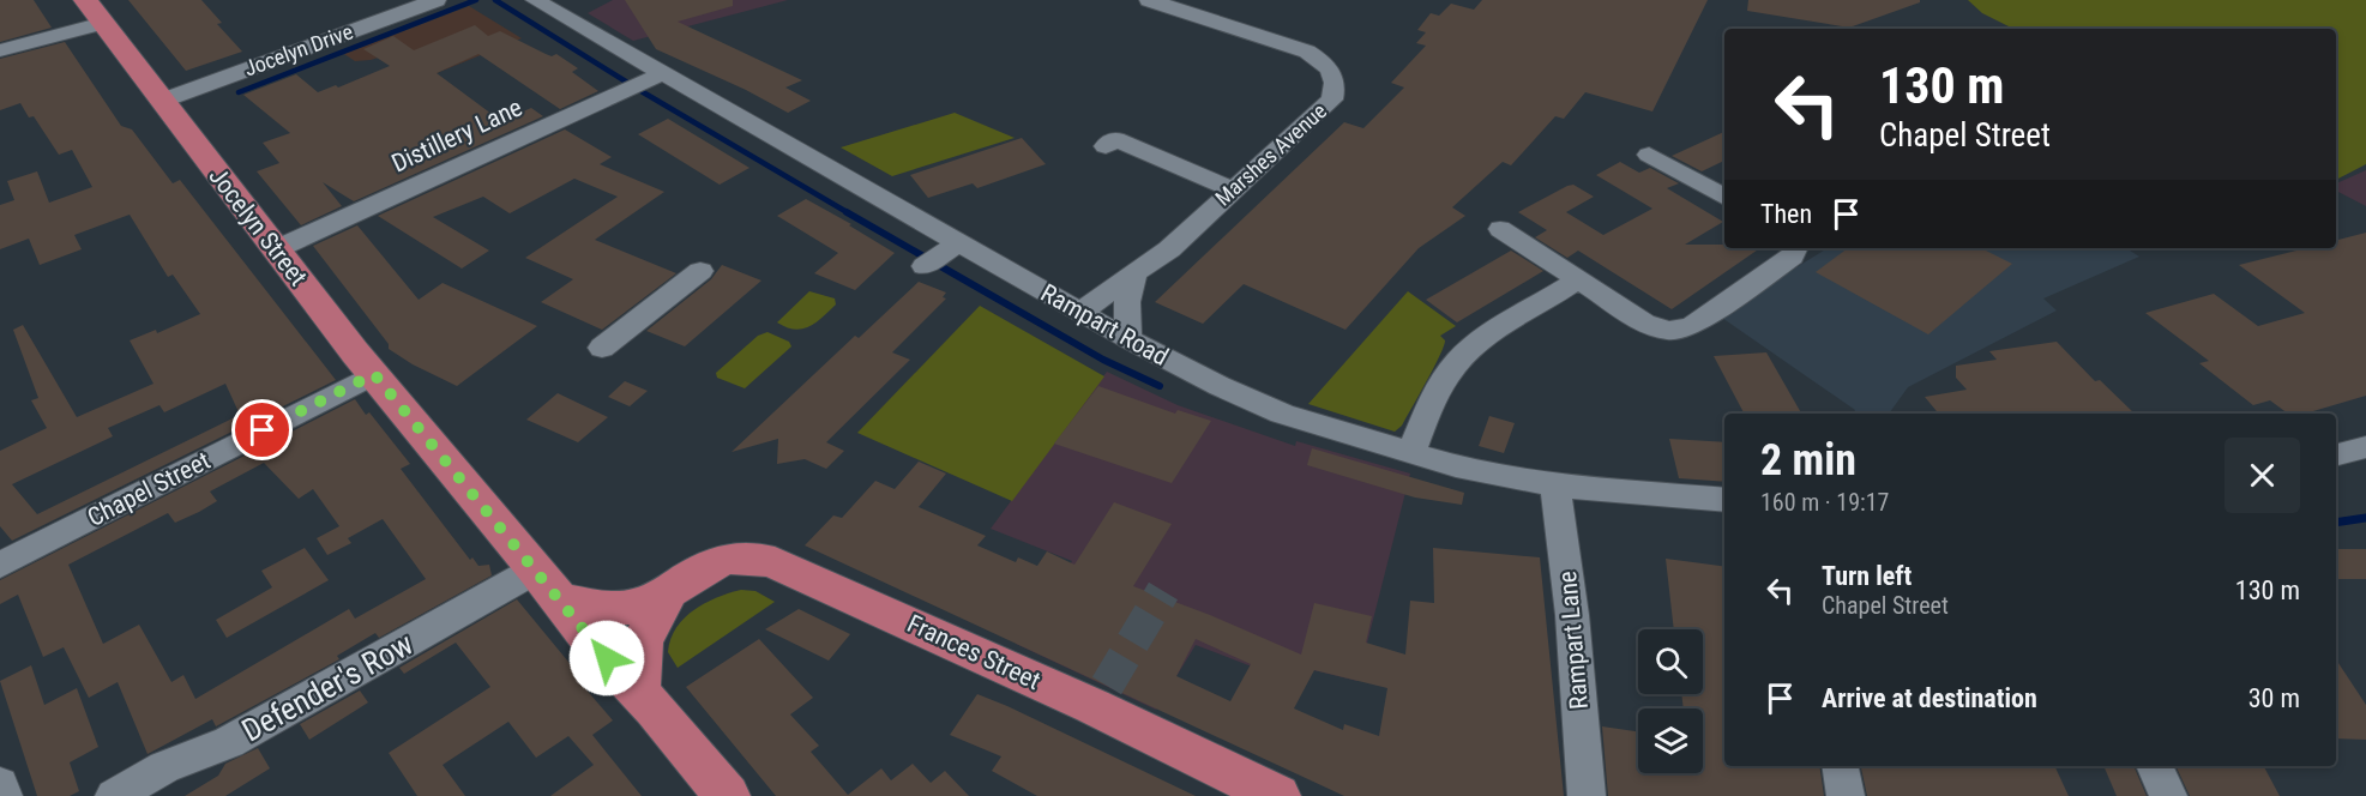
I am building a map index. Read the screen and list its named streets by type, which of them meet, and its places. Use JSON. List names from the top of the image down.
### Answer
{
  "streets": {
    "main road": ["Jocelyn Street", "Frances Street"],
    "street": [
      "Jocelyn Drive",
      "Distillery Lane",
      "Marshes Avenue",
      "Rampart Road",
      "Chapel Street",
      "Rampart Lane",
      "Defender's Row"
    ]
  },
  "crossings": [
    ["Jocelyn Drive", "Jocelyn Street"],
    ["Distillery Lane", "Jocelyn Street"],
    ["Distillery Lane", "Rampart Road"],
    ["Marshes Avenue", "Rampart Road"],
    ["Jocelyn Street", "Chapel Street"],
    ["Jocelyn Street", "Frances Street"],
    ["Jocelyn Street", "Defender's Row"],
    ["Rampart Road", "Rampart Lane"],
    ["Frances Street", "Defender's Row"]
  ],
  "page": {
    "turn": ["130 m", "Chapel Street"],
    "then": "Then",
    "heading": ["2 min", "160 m · 19:17"],
    "list": [
      {
        "name": "Turn left",
        "note": "Chapel Street",
        "value": "130 m"
      },
      {
        "name": "Arrive at destination",
        "value": "30 m"
      }
    ]
  }
}
